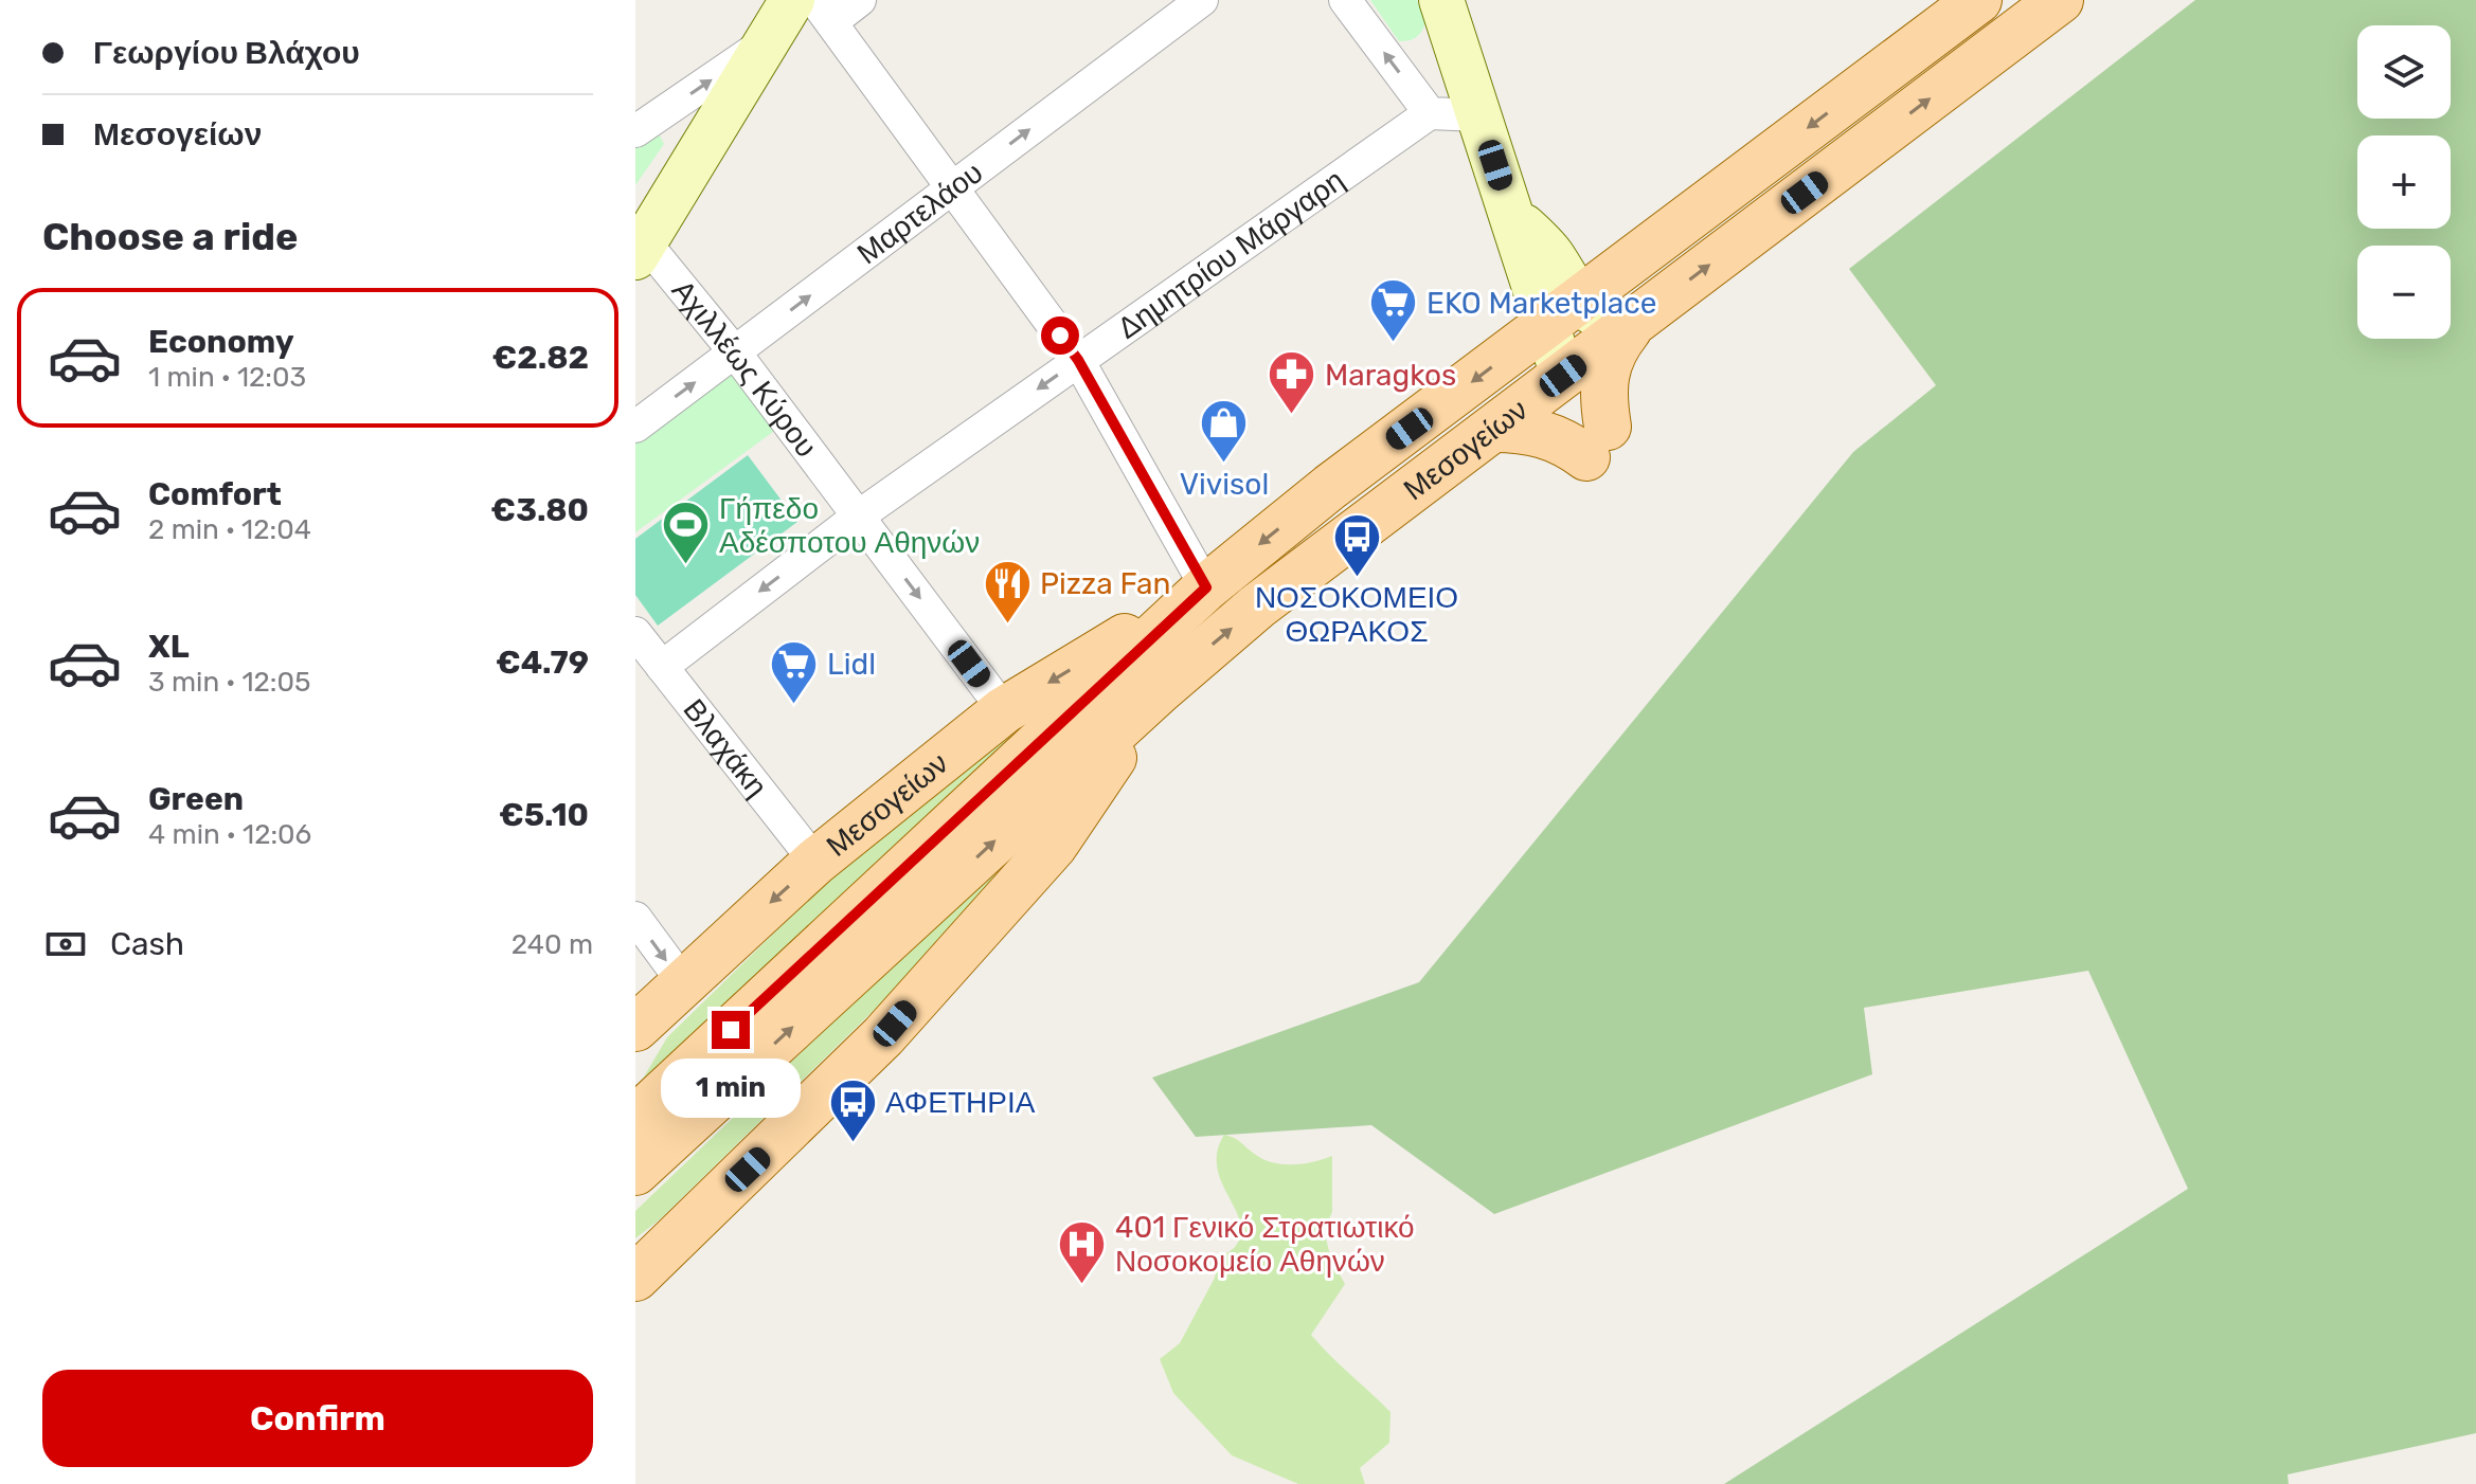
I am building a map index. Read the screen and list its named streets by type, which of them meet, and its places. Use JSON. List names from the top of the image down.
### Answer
{
  "streets": {
    "main road": ["Μεσογείων"],
    "street": [
      "Μαρτελάου",
      "Δημητρίου Μάργαρη",
      "Αχιλλέως Κύρου",
      "Βλαχάκη"
    ]
  },
  "crossings": [
    ["Μαρτελάου", "Αχιλλέως Κύρου"],
    ["Δημητρίου Μάργαρη", "Αχιλλέως Κύρου"],
    ["Δημητρίου Μάργαρη", "Βλαχάκη"],
    ["Αχιλλέως Κύρου", "Μεσογείων"],
    ["Μεσογείων", "Βλαχάκη"]
  ],
  "one_way": ["Δημητρίου Μάργαρη"],
  "places": {
    "supermarket": ["EKO Marketplace", "Lidl"],
    "pharmacy": ["Maragkos"],
    "shop": ["Vivisol"],
    "sports": ["Γήπεδο Αδέσποτου Αθηνών"],
    "bus stop": ["ΝΟΣΟΚΟΜΕΙΟ ΘΩΡΑΚΟΣ", "ΑΦΕΤΗΡΙΑ"],
    "restaurant": ["Pizza Fan"],
    "hospital": ["401 Γενικό Στρατιωτικό Νοσοκομείο Αθηνών"]
  },
  "page": {
    "banner": ["Γεωργίου Βλάχου", "Μεσογείων"],
    "map_buttons": ["+", "−"],
    "heading": "Choose a ride",
    "list": [
      {
        "name": "Economy",
        "note": "1 min · 12:03",
        "value": "€2.82"
      },
      {
        "name": "Comfort",
        "note": "2 min · 12:04",
        "value": "€3.80"
      },
      {
        "name": "XL",
        "note": "3 min · 12:05",
        "value": "€4.79"
      },
      {
        "name": "Green",
        "note": "4 min · 12:06",
        "value": "€5.10"
      }
    ],
    "pay": ["Cash", "240 m"],
    "bubble": "1 min",
    "buttons": "Confirm"
  }
}
